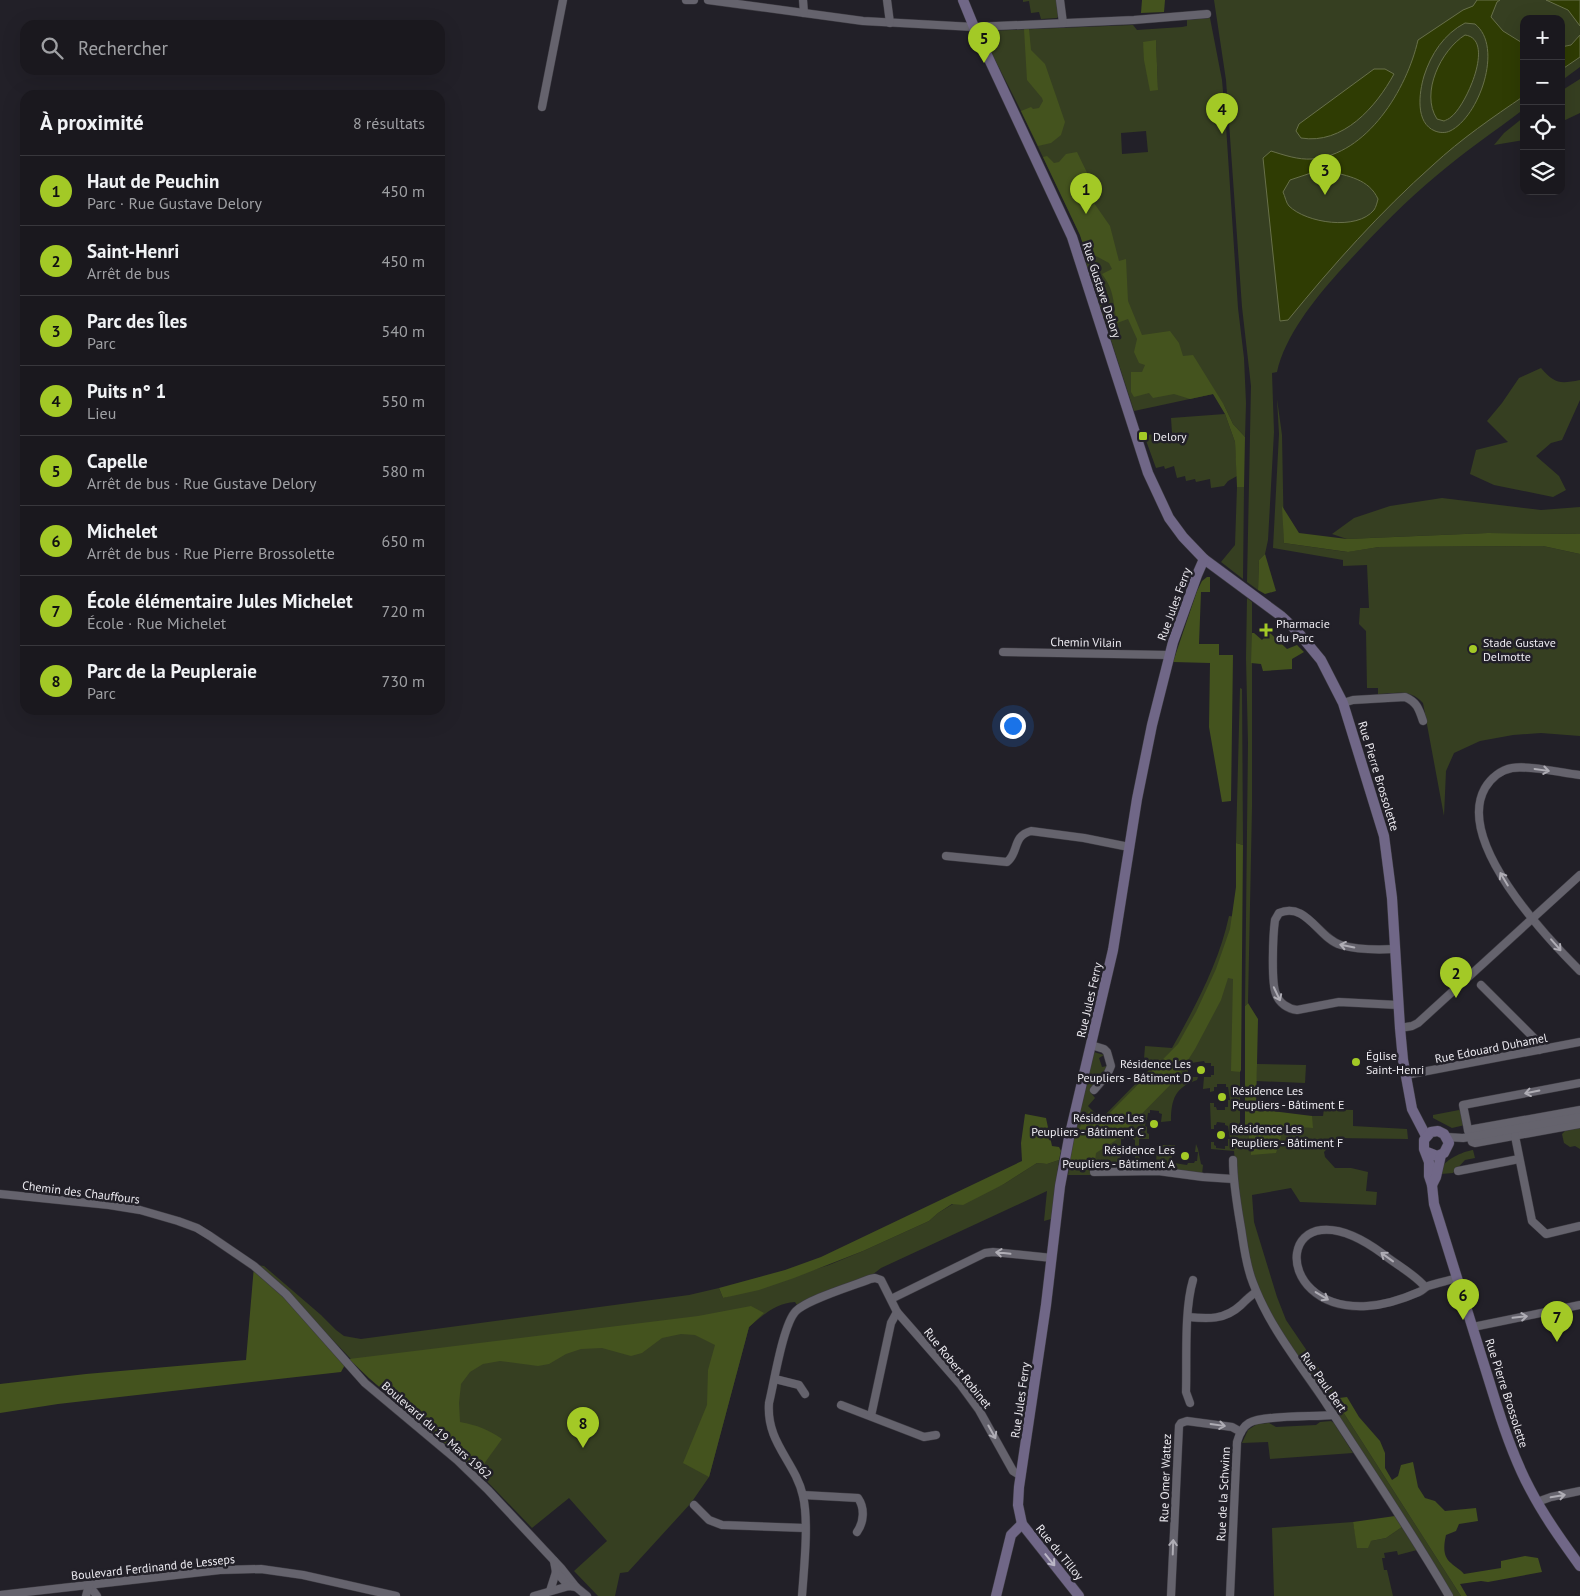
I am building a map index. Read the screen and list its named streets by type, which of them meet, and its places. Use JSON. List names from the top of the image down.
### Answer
{
  "streets": {
    "main road": [
      "Rue Gustave Delory",
      "Rue Jules Ferry",
      "Rue Pierre Brossolette",
      "Rue du Tilloy"
    ],
    "street": [
      "Chemin Vilain",
      "Rue Edouard Duhamel",
      "Chemin des Chauffours",
      "Rue Robert Robinet",
      "Rue Paul Bert",
      "Boulevard du 19 Mars 1962",
      "Rue Omer Wattez",
      "Rue de la Schwinn",
      "Boulevard Ferdinand de Lesseps"
    ]
  },
  "crossings": [
    ["Rue Gustave Delory", "Rue Jules Ferry"],
    ["Rue Gustave Delory", "Rue Pierre Brossolette"],
    ["Rue Jules Ferry", "Chemin Vilain"],
    ["Rue Jules Ferry", "Rue Pierre Brossolette"],
    ["Rue Jules Ferry", "Rue Robert Robinet"],
    ["Rue Jules Ferry", "Rue du Tilloy"],
    ["Rue Pierre Brossolette", "Rue Edouard Duhamel"],
    ["Chemin des Chauffours", "Boulevard du 19 Mars 1962"],
    ["Rue Paul Bert", "Rue de la Schwinn"],
    ["Rue Omer Wattez", "Rue de la Schwinn"]
  ],
  "one_way": ["Rue Robert Robinet", "Rue du Tilloy"],
  "places": {
    "transit": ["Delory"],
    "health": ["Pharmacie du Parc"],
    "other": [
      "Stade Gustave Delmotte",
      "Église Saint-Henri",
      "Résidence Les Peupliers - Bâtiment D",
      "Résidence Les Peupliers - Bâtiment E",
      "Résidence Les Peupliers - Bâtiment C",
      "Résidence Les Peupliers - Bâtiment F",
      "Résidence Les Peupliers - Bâtiment A"
    ]
  },
  "page": {
    "map_buttons": ["+", "−"],
    "search": "Rechercher",
    "pins": [
      "5",
      "4",
      "3",
      "1",
      "2",
      "6",
      "7",
      "8"
    ],
    "heading": ["À proximité", "8 résultats"],
    "list": [
      {
        "mark": "1",
        "name": "Haut de Peuchin",
        "note": "Parc · Rue Gustave Delory",
        "value": "450 m"
      },
      {
        "mark": "2",
        "name": "Saint-Henri",
        "note": "Arrêt de bus",
        "value": "450 m"
      },
      {
        "mark": "3",
        "name": "Parc des Îles",
        "note": "Parc",
        "value": "540 m"
      },
      {
        "mark": "4",
        "name": "Puits n° 1",
        "note": "Lieu",
        "value": "550 m"
      },
      {
        "mark": "5",
        "name": "Capelle",
        "note": "Arrêt de bus · Rue Gustave Delory",
        "value": "580 m"
      },
      {
        "mark": "6",
        "name": "Michelet",
        "note": "Arrêt de bus · Rue Pierre Brossolette",
        "value": "650 m"
      },
      {
        "mark": "7",
        "name": "École élémentaire Jules Michelet",
        "note": "École · Rue Michelet",
        "value": "720 m"
      },
      {
        "mark": "8",
        "name": "Parc de la Peupleraie",
        "note": "Parc",
        "value": "730 m"
      }
    ]
  }
}
